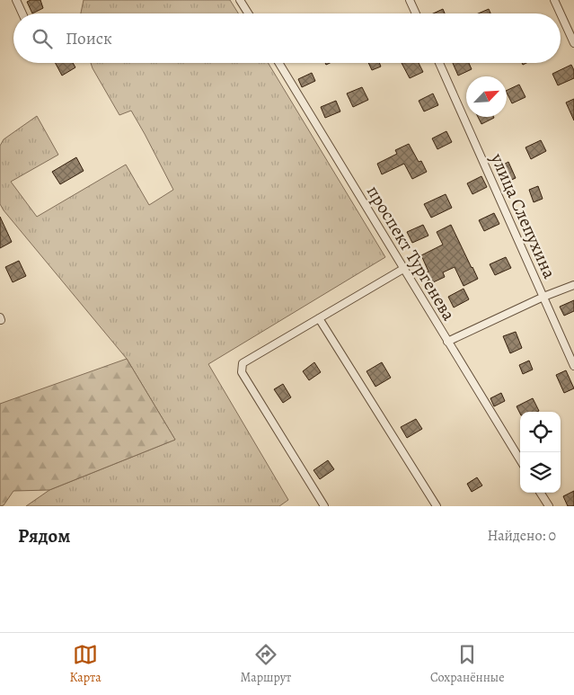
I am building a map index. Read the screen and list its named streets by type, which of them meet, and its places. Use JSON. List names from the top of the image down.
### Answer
{
  "streets": {
    "street": ["улица Слепухина", "проспект Тургенева"]
  },
  "north": "top right",
  "page": {
    "search": "Поиск",
    "heading": ["Рядом", "Найдено: 0"],
    "nav": ["Карта", "Маршрут", "Сохранённые"]
  }
}
